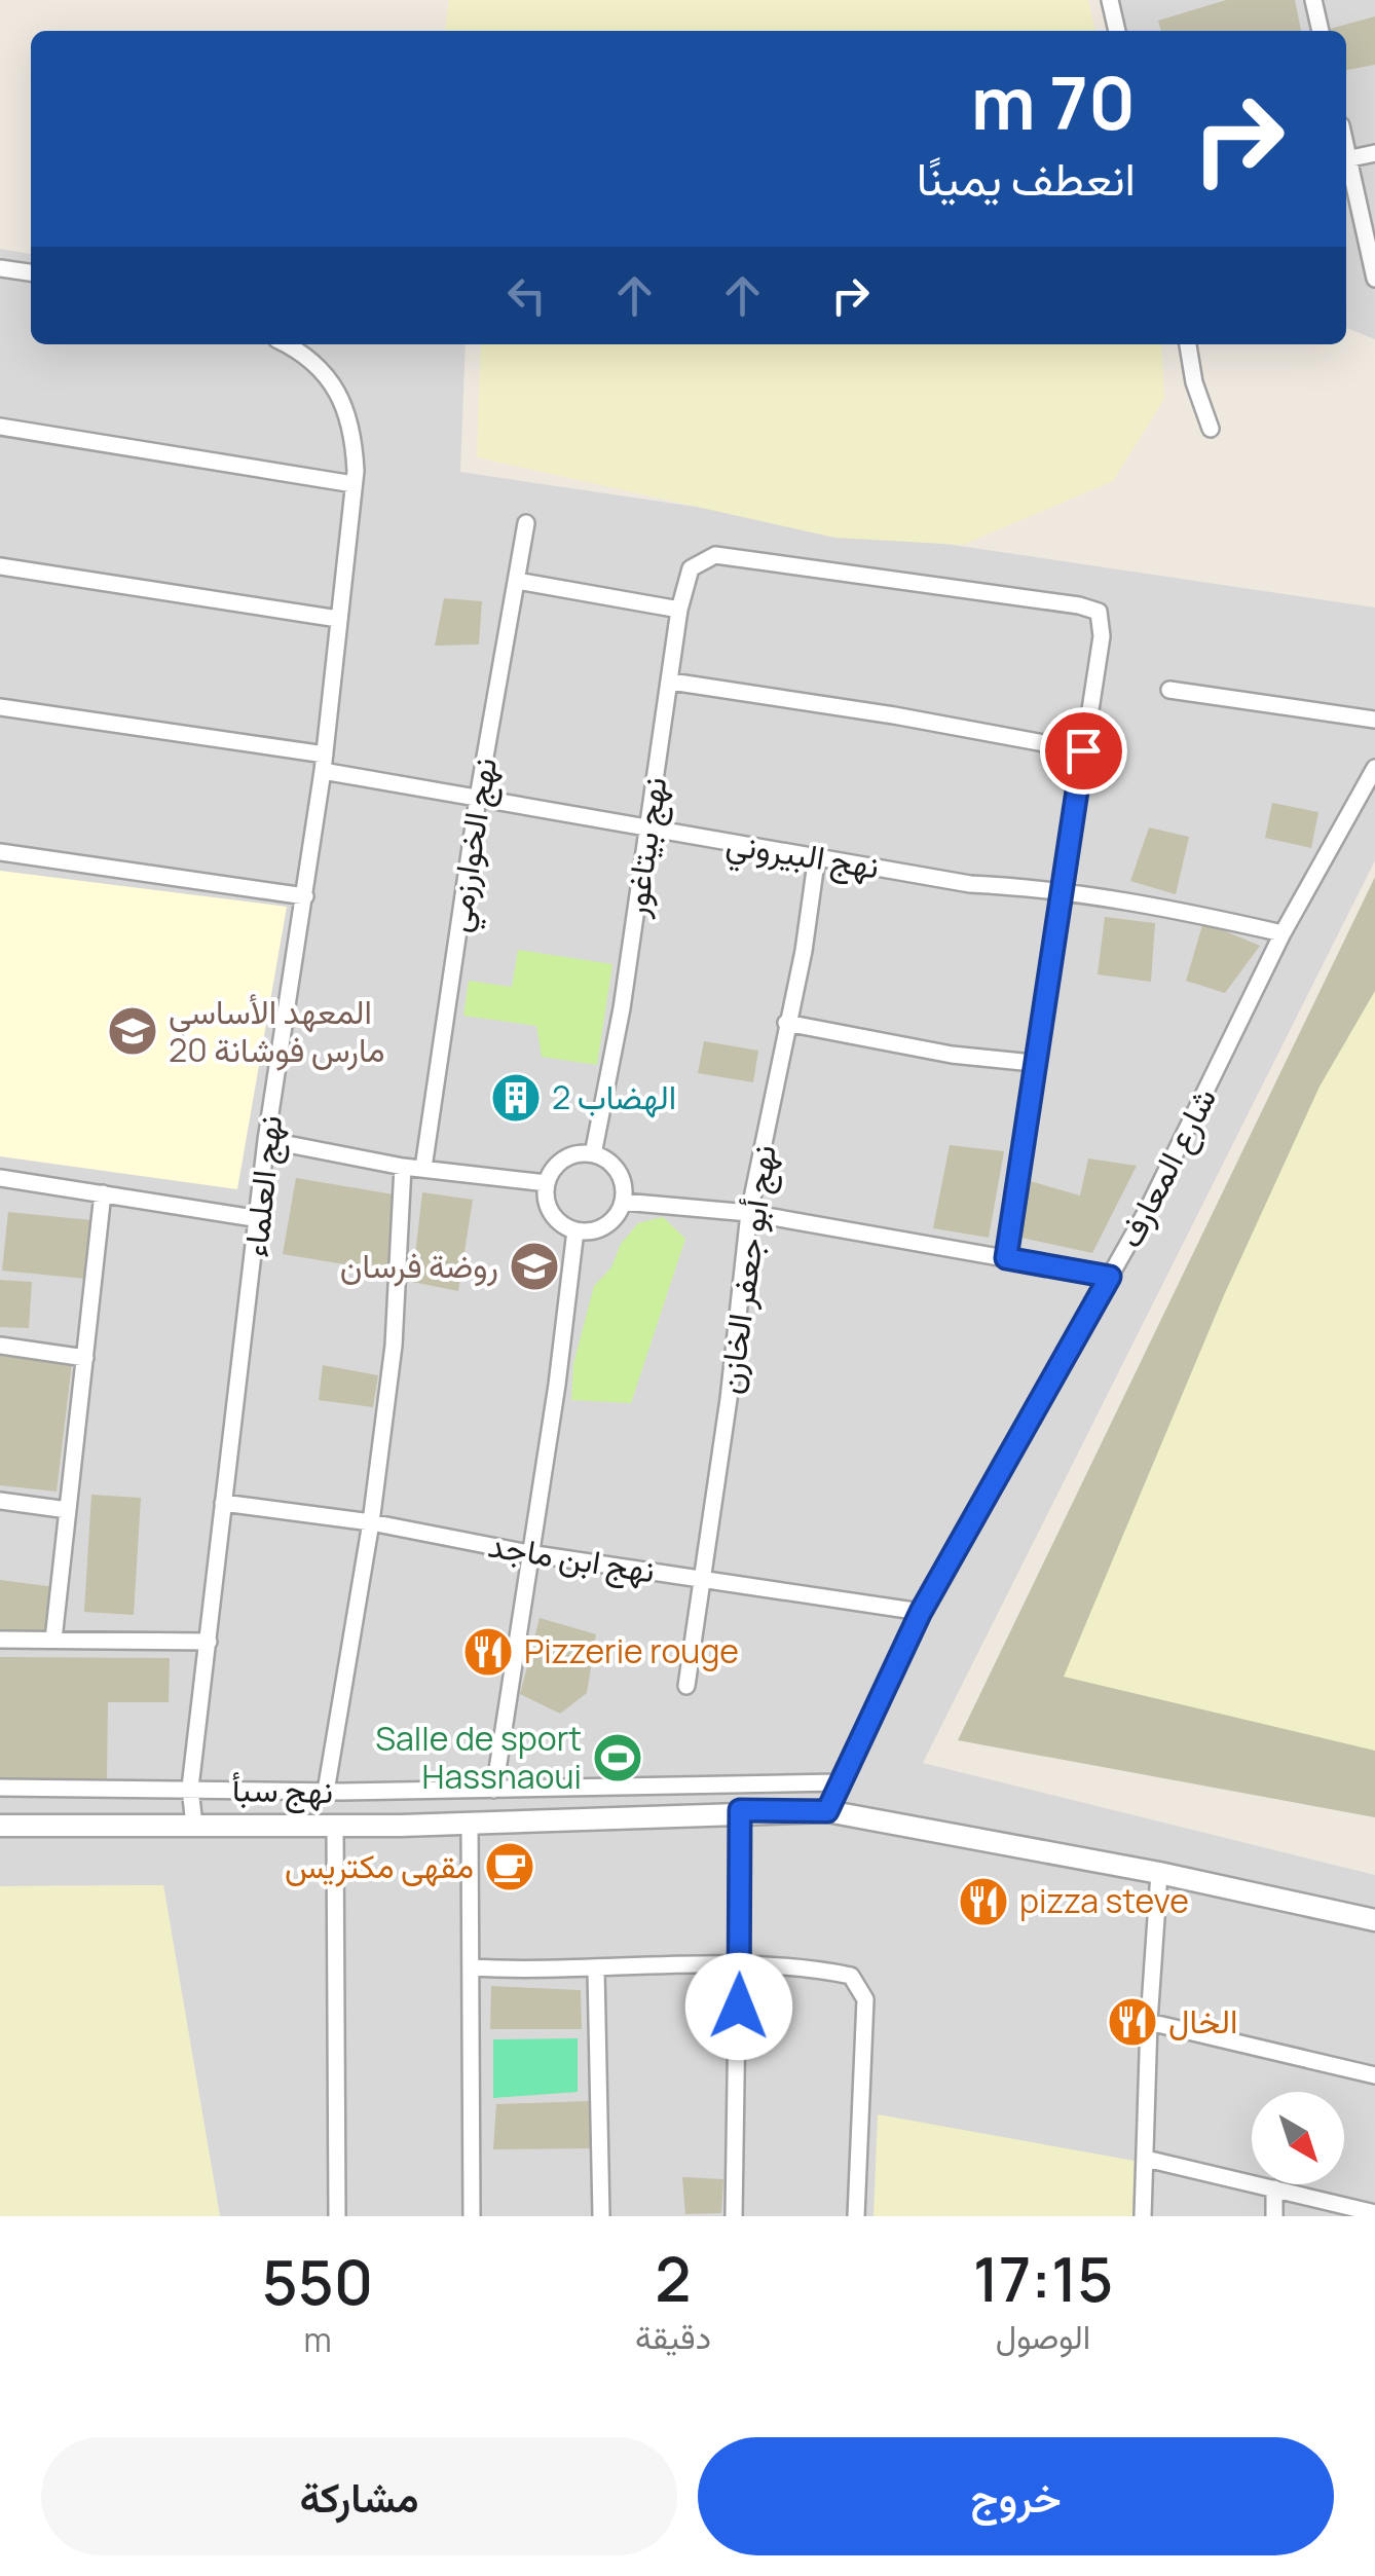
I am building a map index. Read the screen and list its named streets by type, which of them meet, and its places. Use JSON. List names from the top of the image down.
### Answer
{
  "streets": {
    "street": [
      "نهج الخوارزمي",
      "نهج بيتاغور",
      "نهج البيروني",
      "شارع المعارف",
      "نهج العلماء",
      "نهج أبو جعفر الخازن",
      "نهج ابن ماجد",
      "نهج سبأ"
    ]
  },
  "crossings": [
    ["نهج الخوارزمي", "نهج البيروني"],
    ["نهج بيتاغور", "نهج البيروني"],
    ["نهج البيروني", "شارع المعارف"],
    ["نهج البيروني", "نهج العلماء"],
    ["نهج البيروني", "نهج أبو جعفر الخازن"],
    ["شارع المعارف", "نهج ابن ماجد"],
    ["شارع المعارف", "نهج سبأ"],
    ["نهج العلماء", "نهج ابن ماجد"],
    ["نهج العلماء", "نهج سبأ"],
    ["نهج أبو جعفر الخازن", "نهج ابن ماجد"]
  ],
  "places": {
    "school or university": ["المعهد الأساسي 20 مارس فوشانة", "روضة فرسان"],
    "building": ["الهضاب 2"],
    "restaurant": ["Pizzerie rouge", "pizza steve", "الخال"],
    "sports": ["Salle de sport Hassnaoui"],
    "cafe": ["مقهى مكتريس"]
  },
  "north": "bottom right",
  "page": {
    "turn": ["70 m", "انعطف يمينًا"],
    "eta": [
      "17:15",
      "الوصول",
      "2",
      "دقيقة",
      "550",
      "m"
    ],
    "buttons": ["خروج", "مشاركة"]
  }
}
